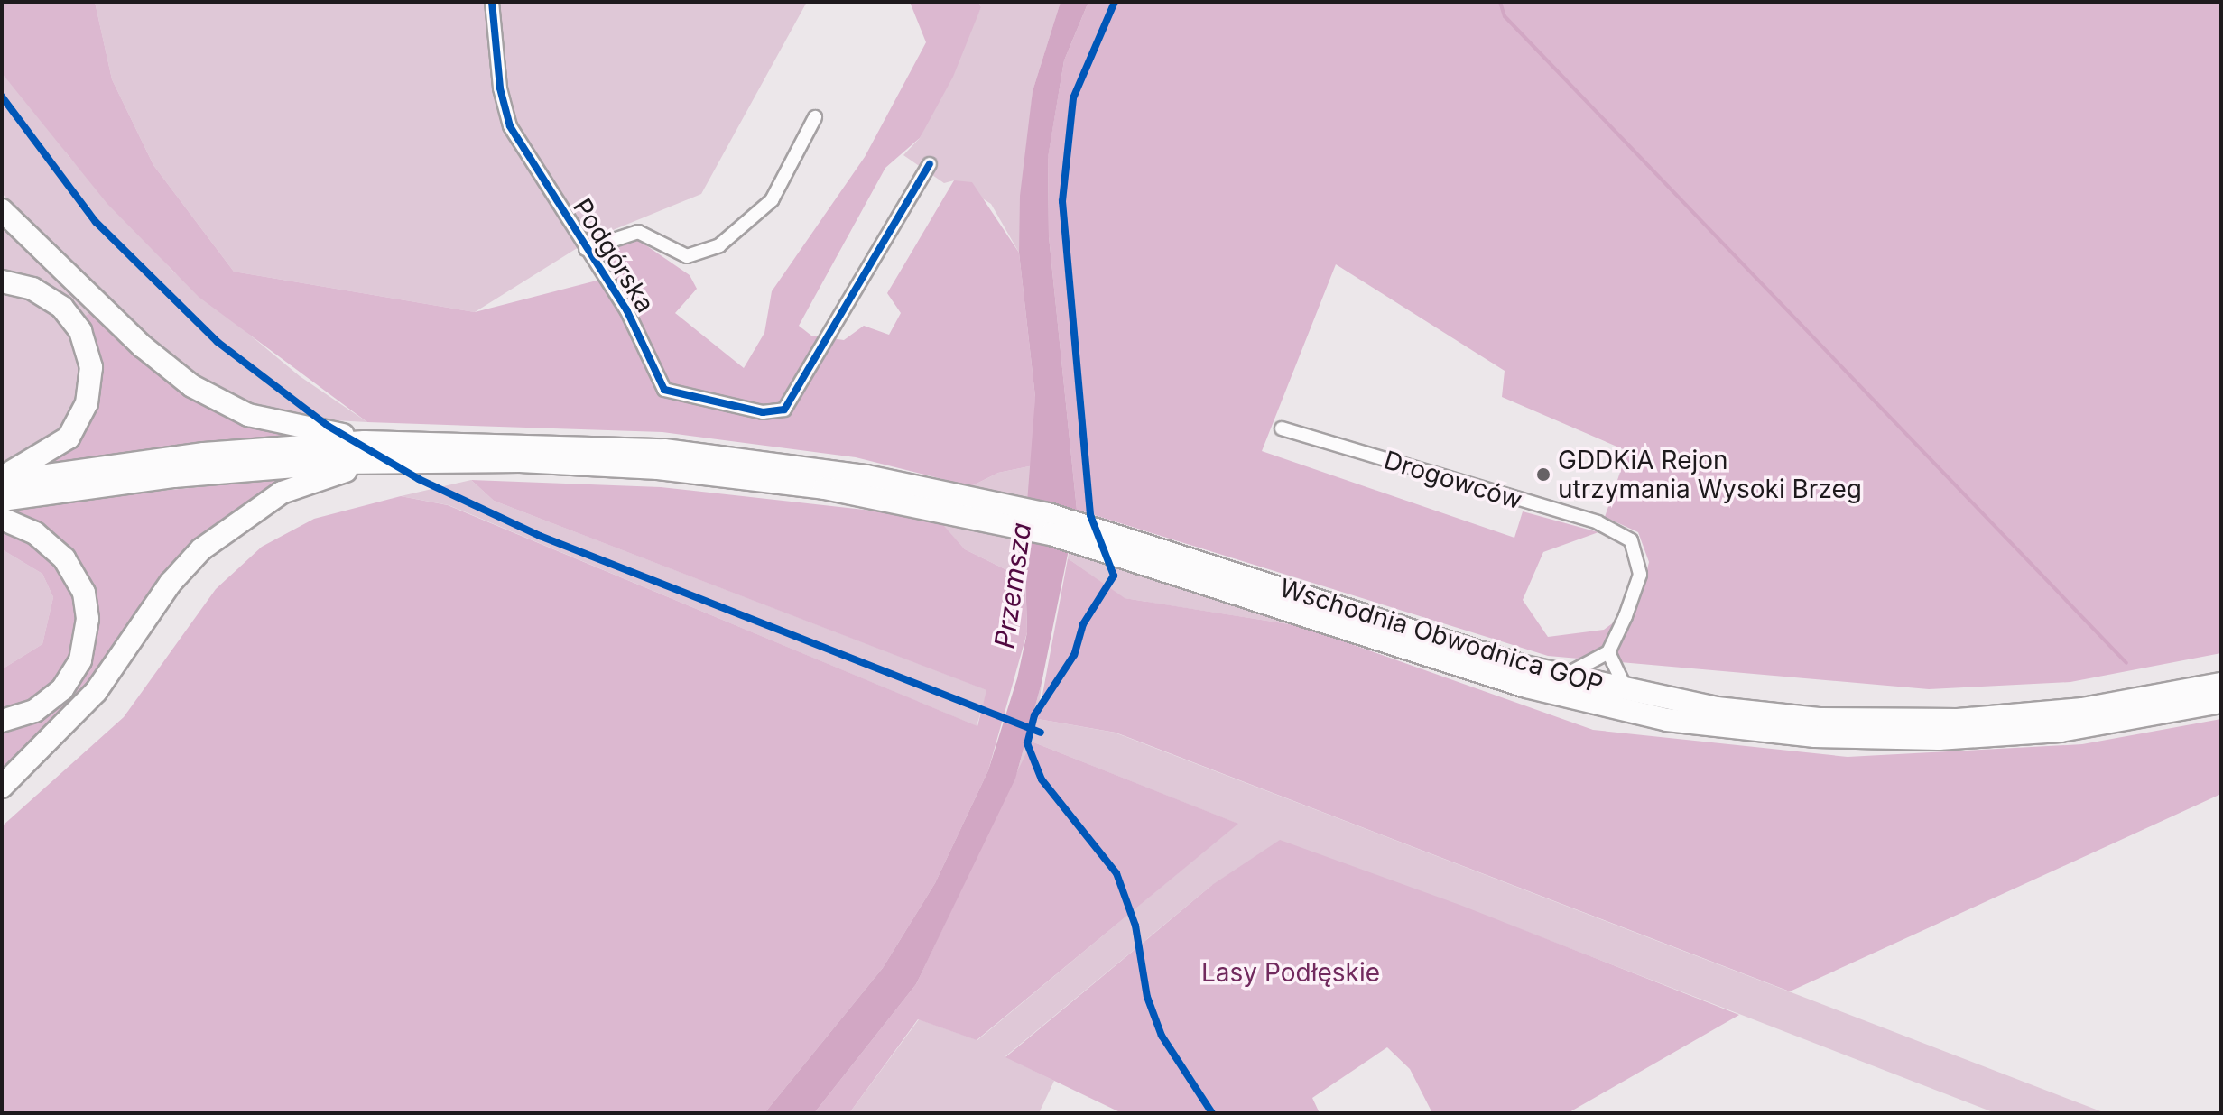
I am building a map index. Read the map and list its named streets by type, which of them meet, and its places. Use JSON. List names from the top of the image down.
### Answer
{
  "streets": {
    "highway": ["Wschodnia Obwodnica GOP"],
    "street": ["Podgórska", "Drogowców"]
  },
  "water": ["Przemsza"],
  "parks": ["Lasy Podłęskie"],
  "places": ["GDDKiA Rejon utrzymania Wysoki Brzeg"]
}
